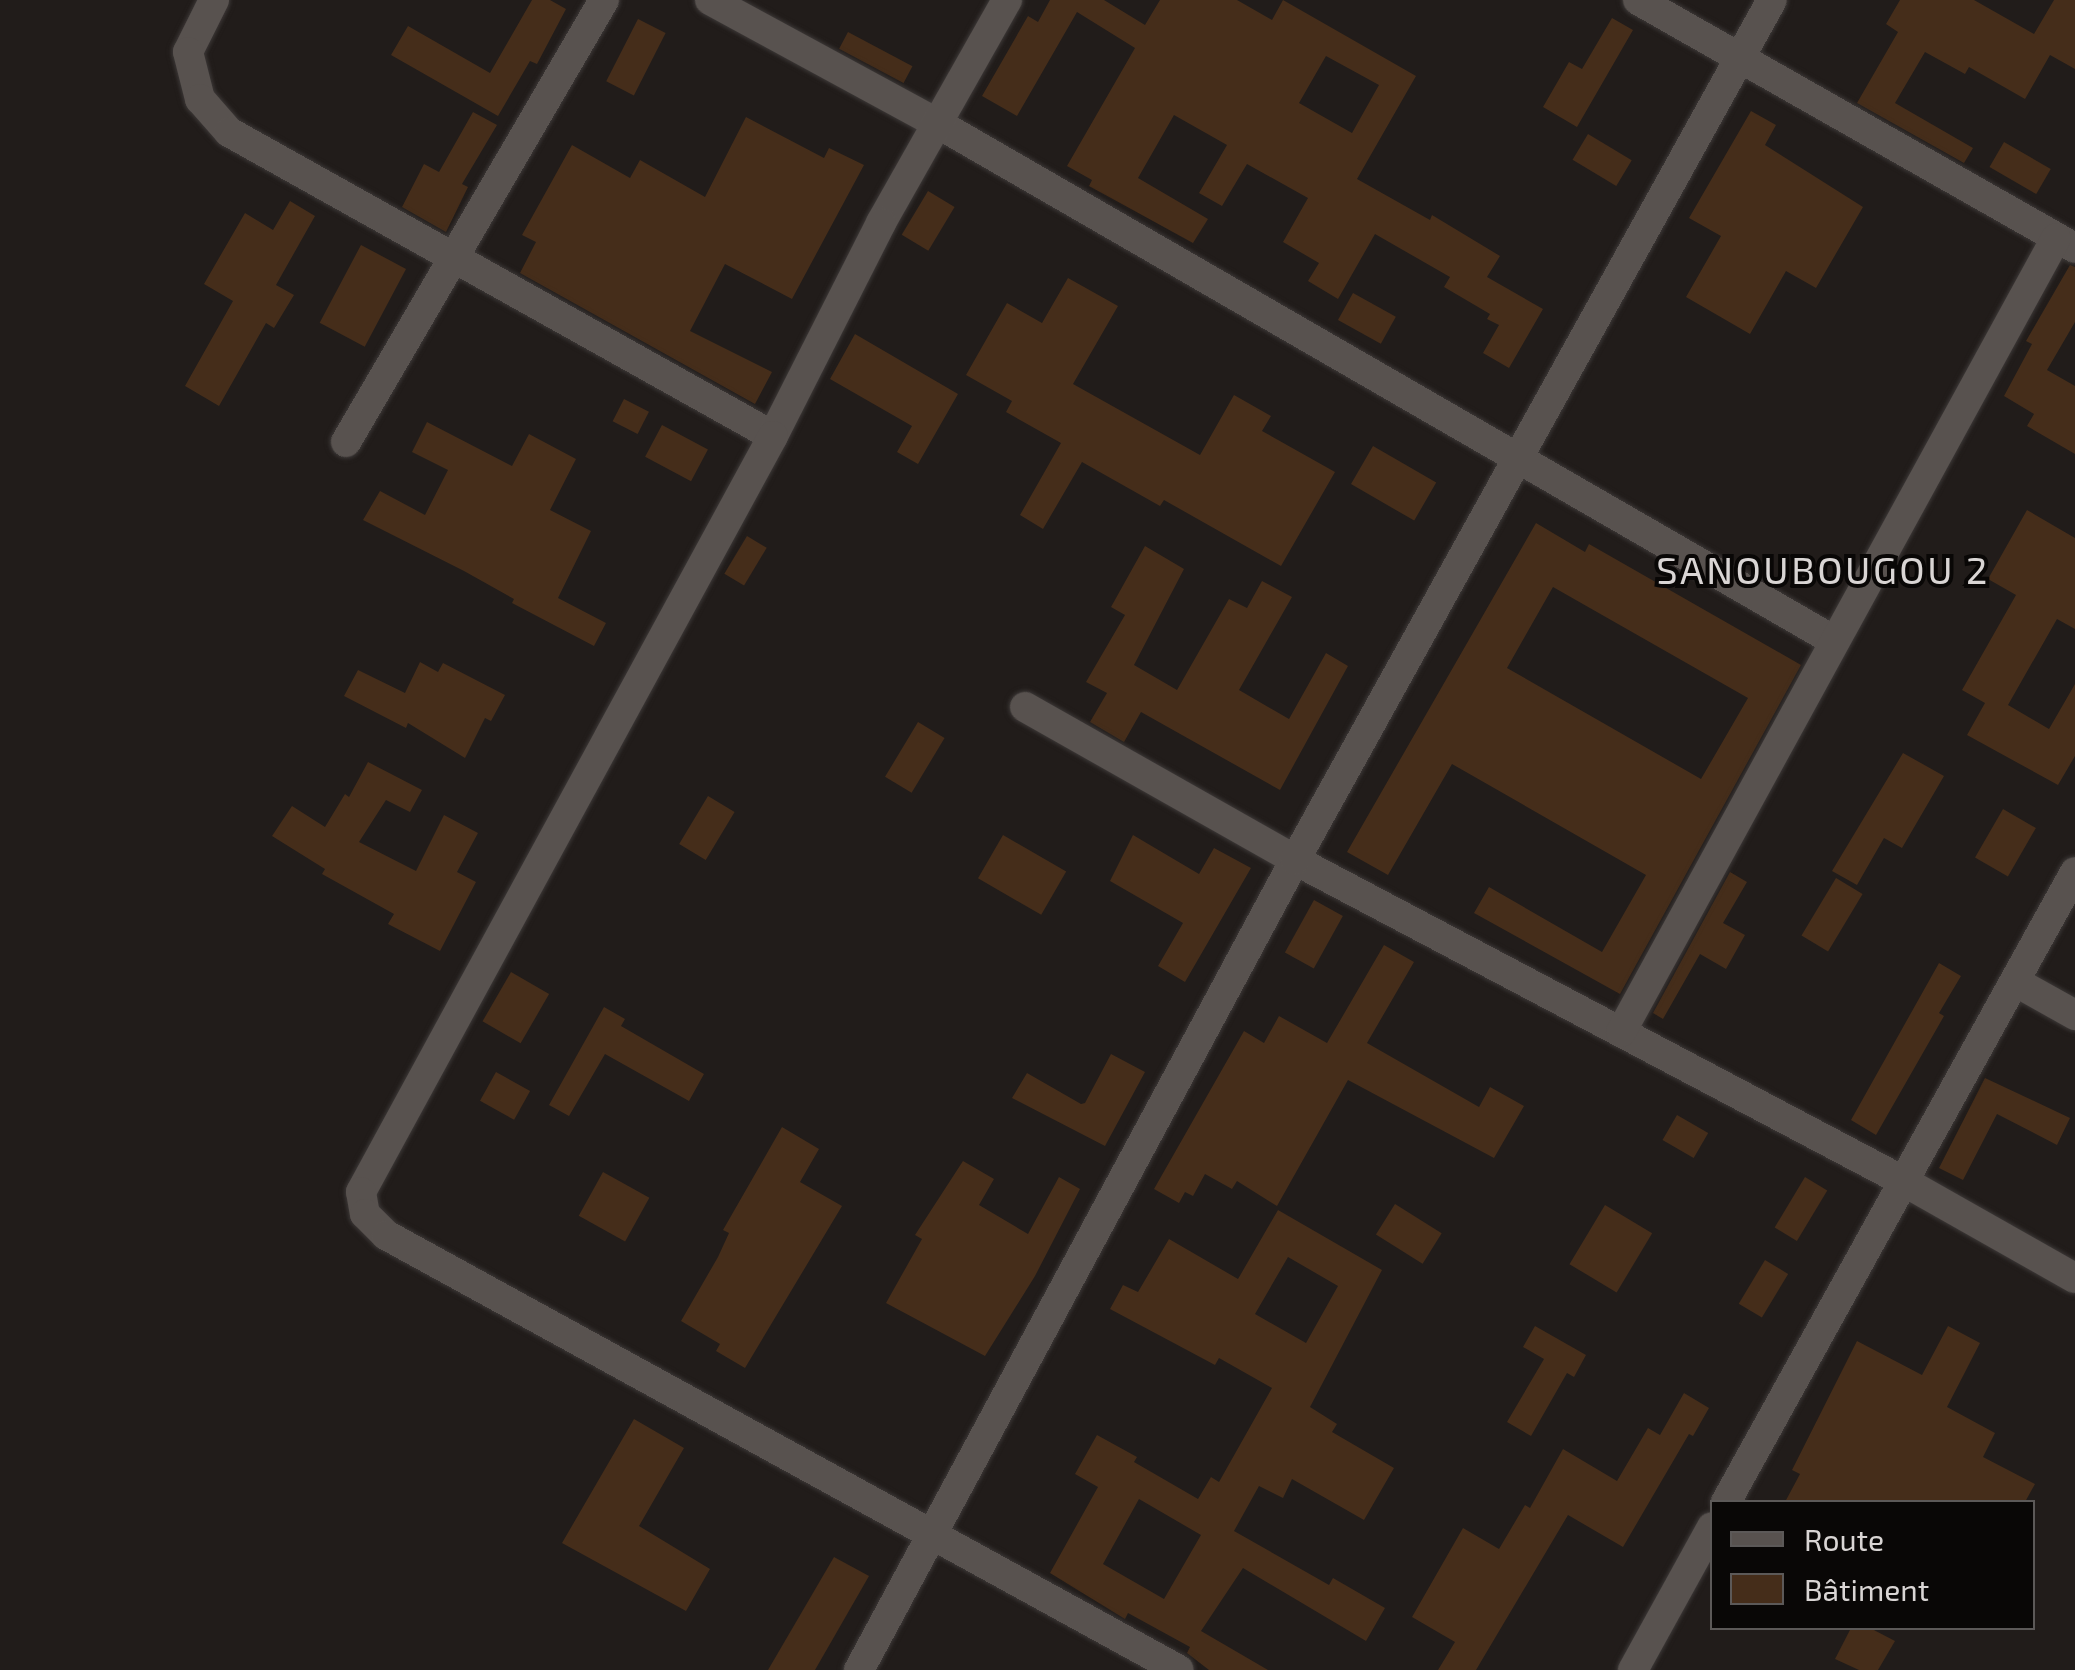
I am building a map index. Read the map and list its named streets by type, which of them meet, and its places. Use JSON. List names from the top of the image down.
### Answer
{
  "districts": ["SANOUBOUGOU 2"],
  "legend": ["Route", "Bâtiment"]
}
